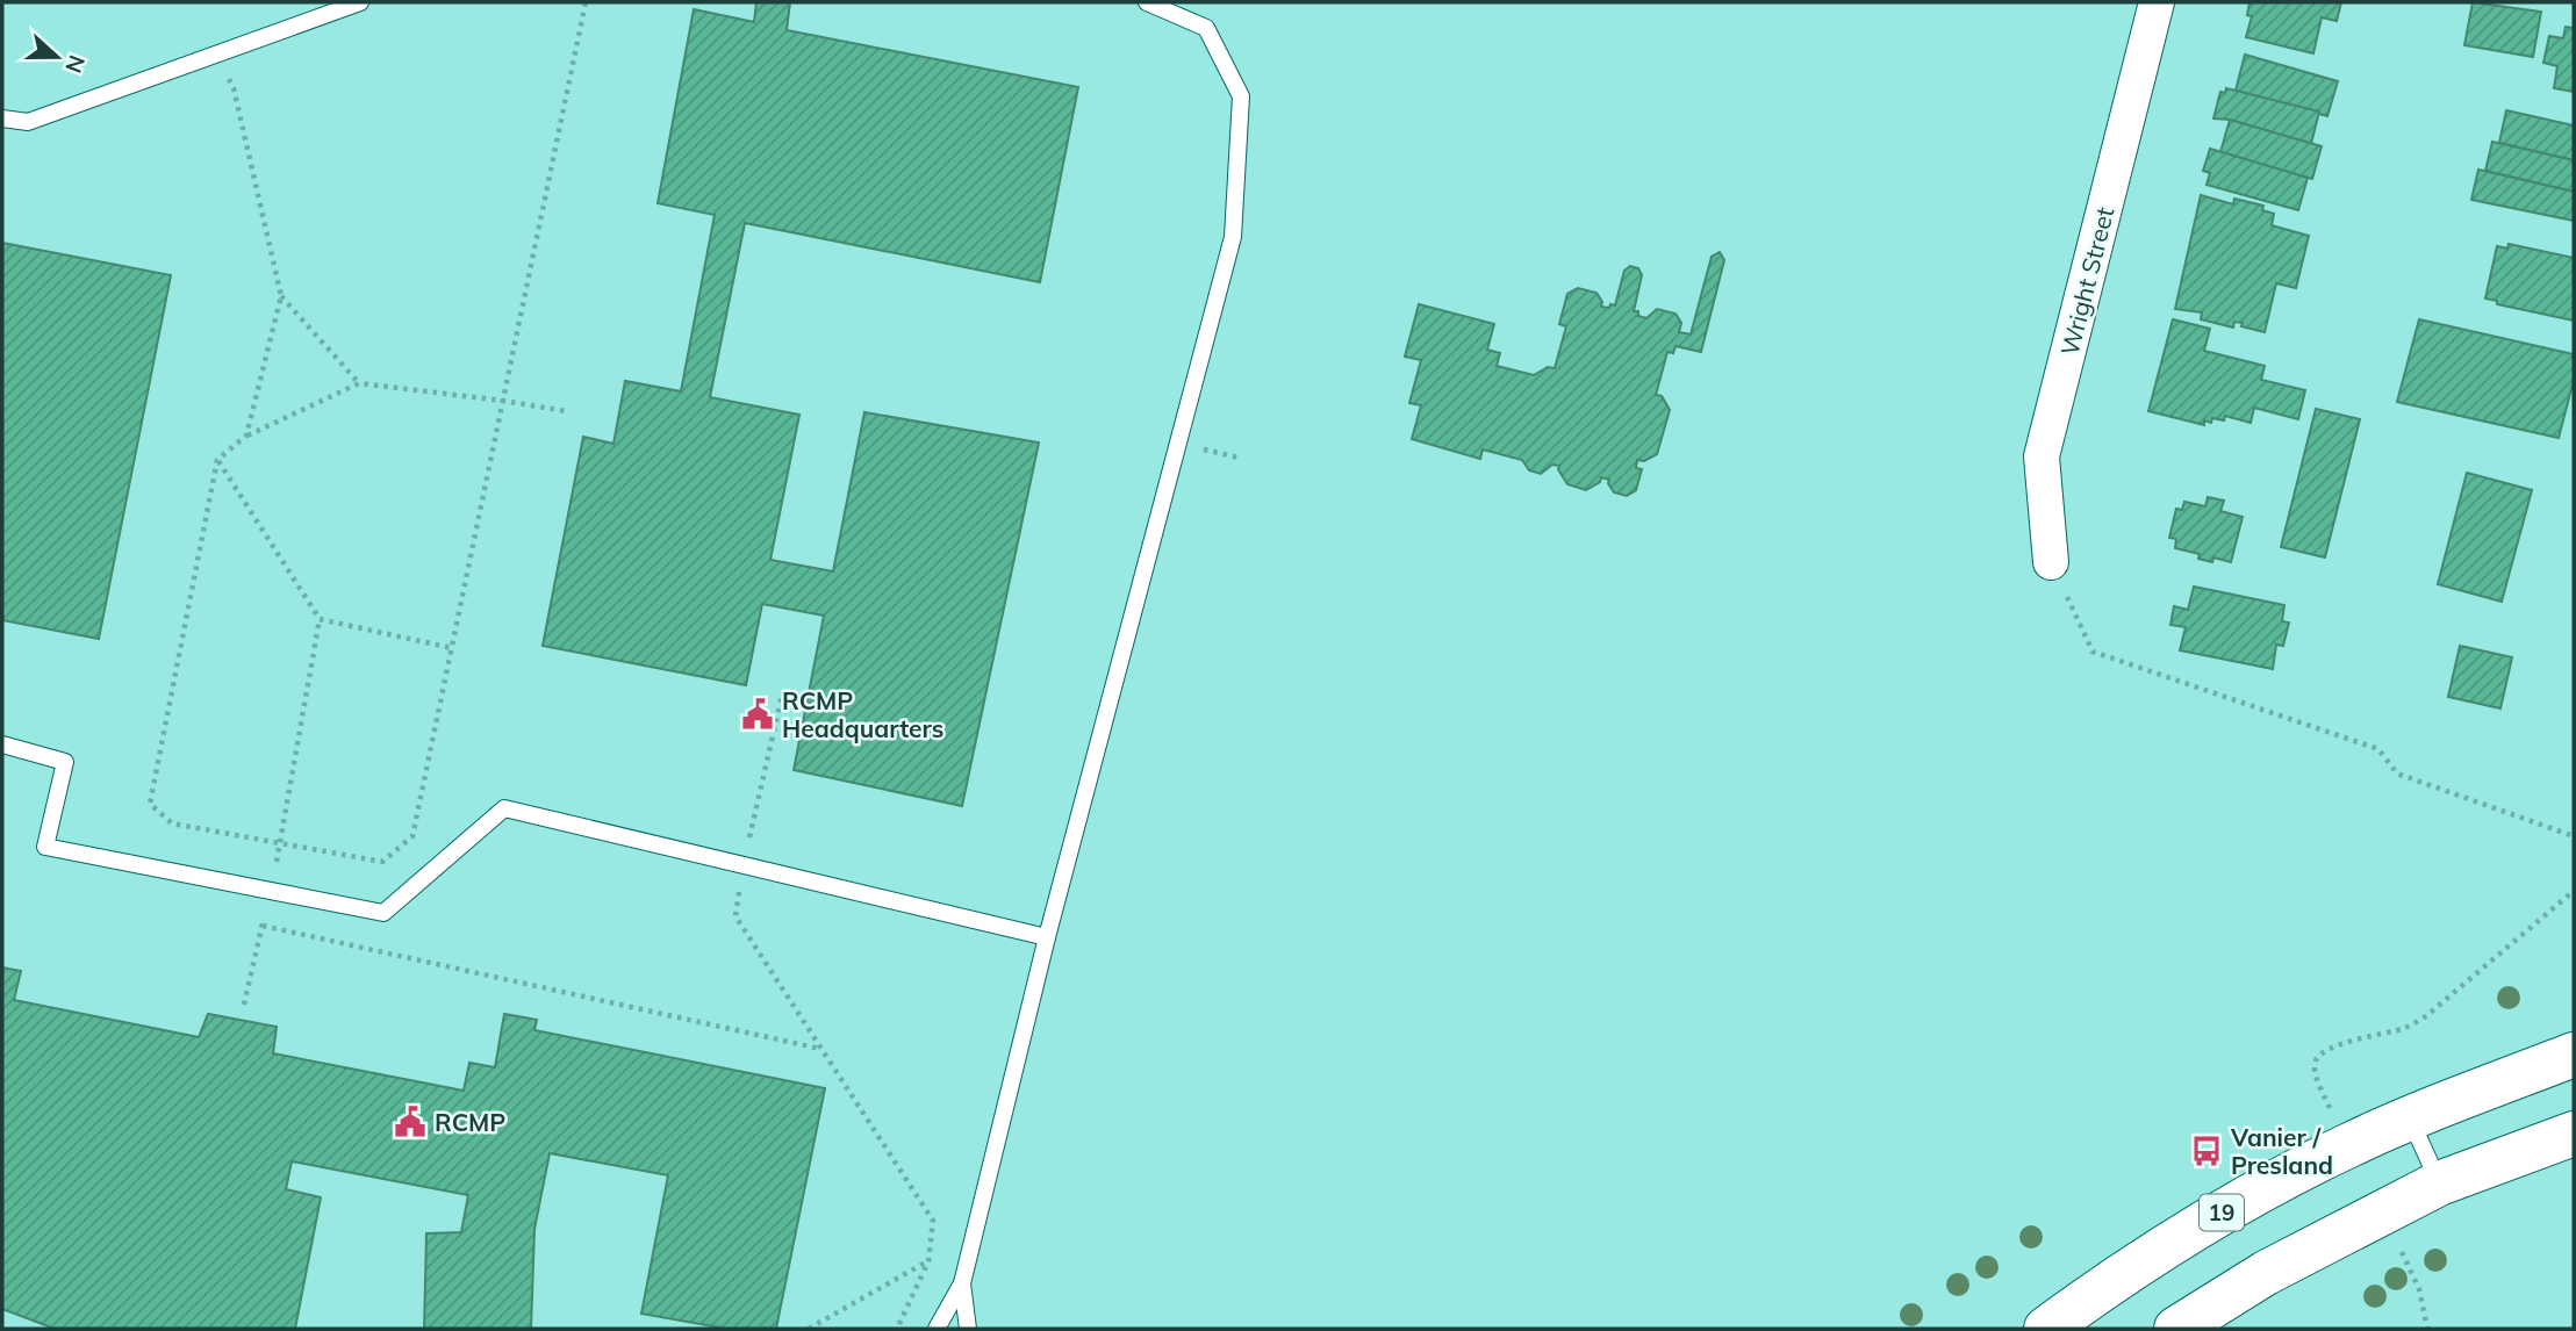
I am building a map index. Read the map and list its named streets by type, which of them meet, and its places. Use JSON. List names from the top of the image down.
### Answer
{
  "streets": {
    "main road": ["19"],
    "street": ["Wright Street"]
  },
  "places": {
    "public building": ["RCMP Headquarters", "RCMP"],
    "bus stop": ["Vanier / Presland"]
  },
  "north": "right"
}
